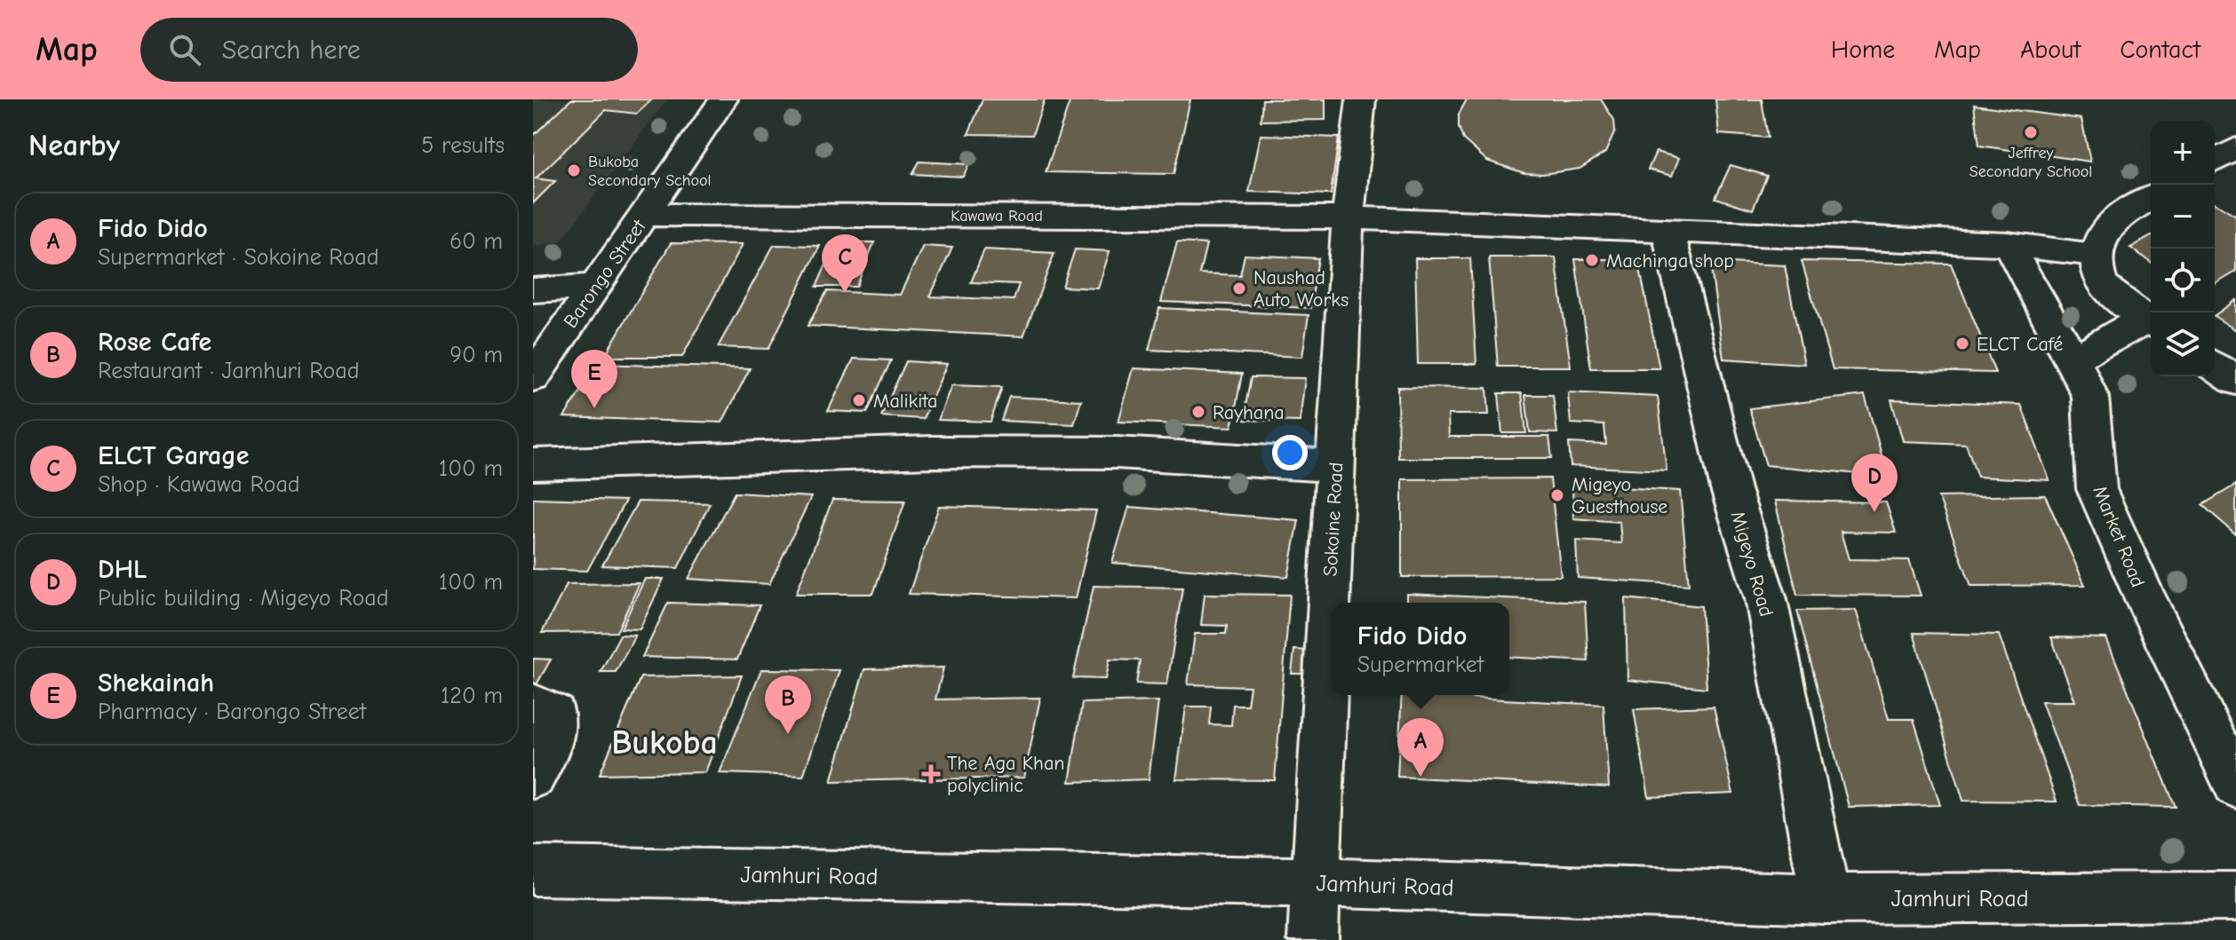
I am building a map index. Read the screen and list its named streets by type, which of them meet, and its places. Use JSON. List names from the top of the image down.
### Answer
{
  "streets": {
    "street": [
      "Kawawa Road",
      "Barongo Street",
      "Sokoine Road",
      "Market Road",
      "Migeyo Road",
      "Jamhuri Road"
    ]
  },
  "crossings": [
    ["Kawawa Road", "Barongo Street"],
    ["Kawawa Road", "Sokoine Road"],
    ["Kawawa Road", "Market Road"],
    ["Kawawa Road", "Migeyo Road"],
    ["Sokoine Road", "Jamhuri Road"],
    ["Migeyo Road", "Jamhuri Road"]
  ],
  "districts": ["Bukoba"],
  "places": {
    "other": [
      "Jeffrey Secondary School",
      "Bukoba Secondary School",
      "Machinga shop",
      "Naushad Auto Works",
      "ELCT Café",
      "Malikita",
      "Rayhana",
      "Migeyo Guesthouse"
    ],
    "health": ["The Aga Khan polyclinic"]
  },
  "page": {
    "header": "Map",
    "search": "Search here",
    "nav": [
      "Home",
      "Map",
      "About",
      "Contact"
    ],
    "heading": ["Nearby", "5 results"],
    "map_buttons": ["+", "−"],
    "list": [
      {
        "mark": "A",
        "name": "Fido Dido",
        "note": "Supermarket · Sokoine Road",
        "value": "60 m"
      },
      {
        "mark": "B",
        "name": "Rose Cafe",
        "note": "Restaurant · Jamhuri Road",
        "value": "90 m"
      },
      {
        "mark": "C",
        "name": "ELCT Garage",
        "note": "Shop · Kawawa Road",
        "value": "100 m"
      },
      {
        "mark": "D",
        "name": "DHL",
        "note": "Public building · Migeyo Road",
        "value": "100 m"
      },
      {
        "mark": "E",
        "name": "Shekainah",
        "note": "Pharmacy · Barongo Street",
        "value": "120 m"
      }
    ],
    "pins": [
      "C",
      "E",
      "D",
      "B",
      "A"
    ],
    "popup": ["Fido Dido", "Supermarket"]
  }
}
